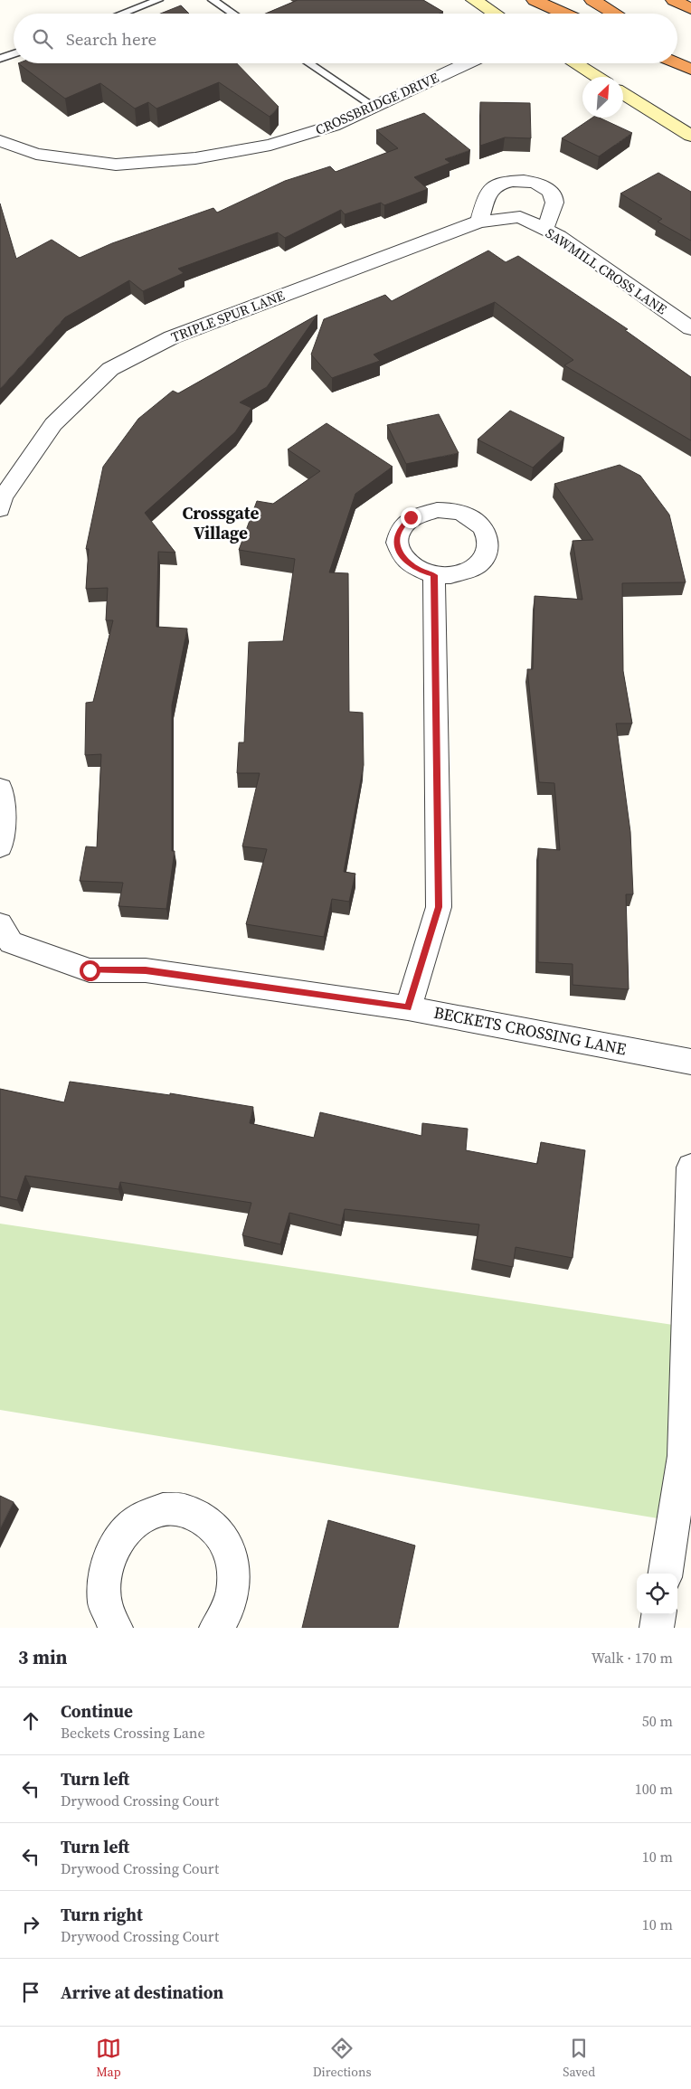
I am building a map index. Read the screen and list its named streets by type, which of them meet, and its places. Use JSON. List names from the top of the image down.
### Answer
{
  "streets": {
    "street": [
      "CROSSBRIDGE DRIVE",
      "SAWMILL CROSS LANE",
      "TRIPLE SPUR LANE",
      "BECKETS CROSSING LANE"
    ]
  },
  "crossings": [
    ["SAWMILL CROSS LANE", "TRIPLE SPUR LANE"]
  ],
  "districts": ["Crossgate Village"],
  "north": "top right",
  "page": {
    "search": "Search here",
    "heading": ["3 min", "Walk · 170 m"],
    "list": [
      ["Continue", "Beckets Crossing Lane", "50 m"],
      ["Turn left", "Drywood Crossing Court", "100 m"],
      ["Turn left", "Drywood Crossing Court", "10 m"],
      ["Turn right", "Drywood Crossing Court", "10 m"],
      "Arrive at destination"
    ],
    "nav": ["Map", "Directions", "Saved"]
  }
}
